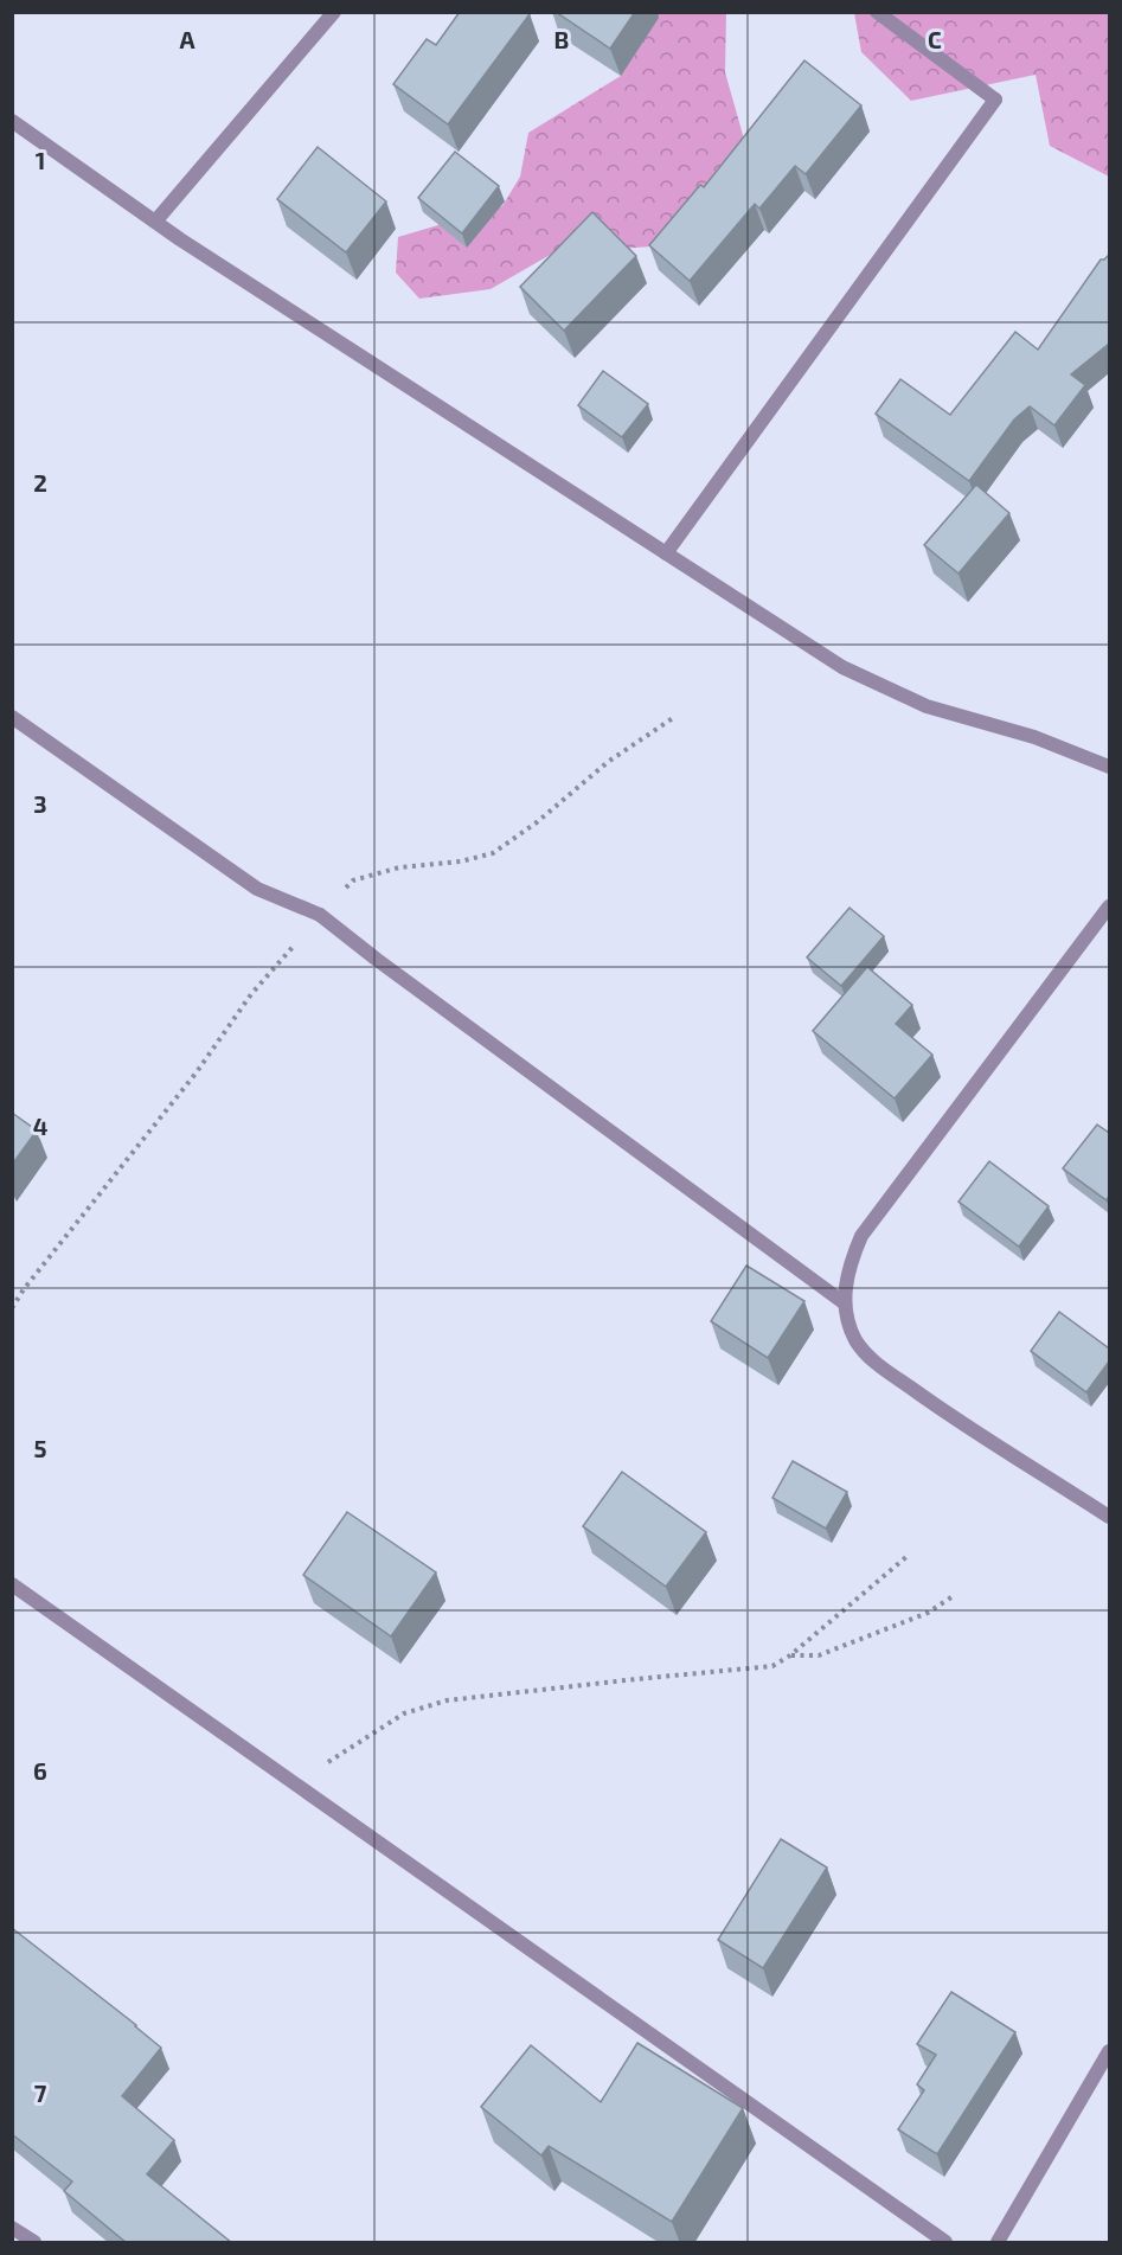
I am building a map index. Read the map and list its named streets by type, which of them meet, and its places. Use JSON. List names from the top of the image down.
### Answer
{
  "grid": {
    "columns": ["A", "B", "C"],
    "rows": [
      "1",
      "2",
      "3",
      "4",
      "5",
      "6",
      "7"
    ]
  }
}
